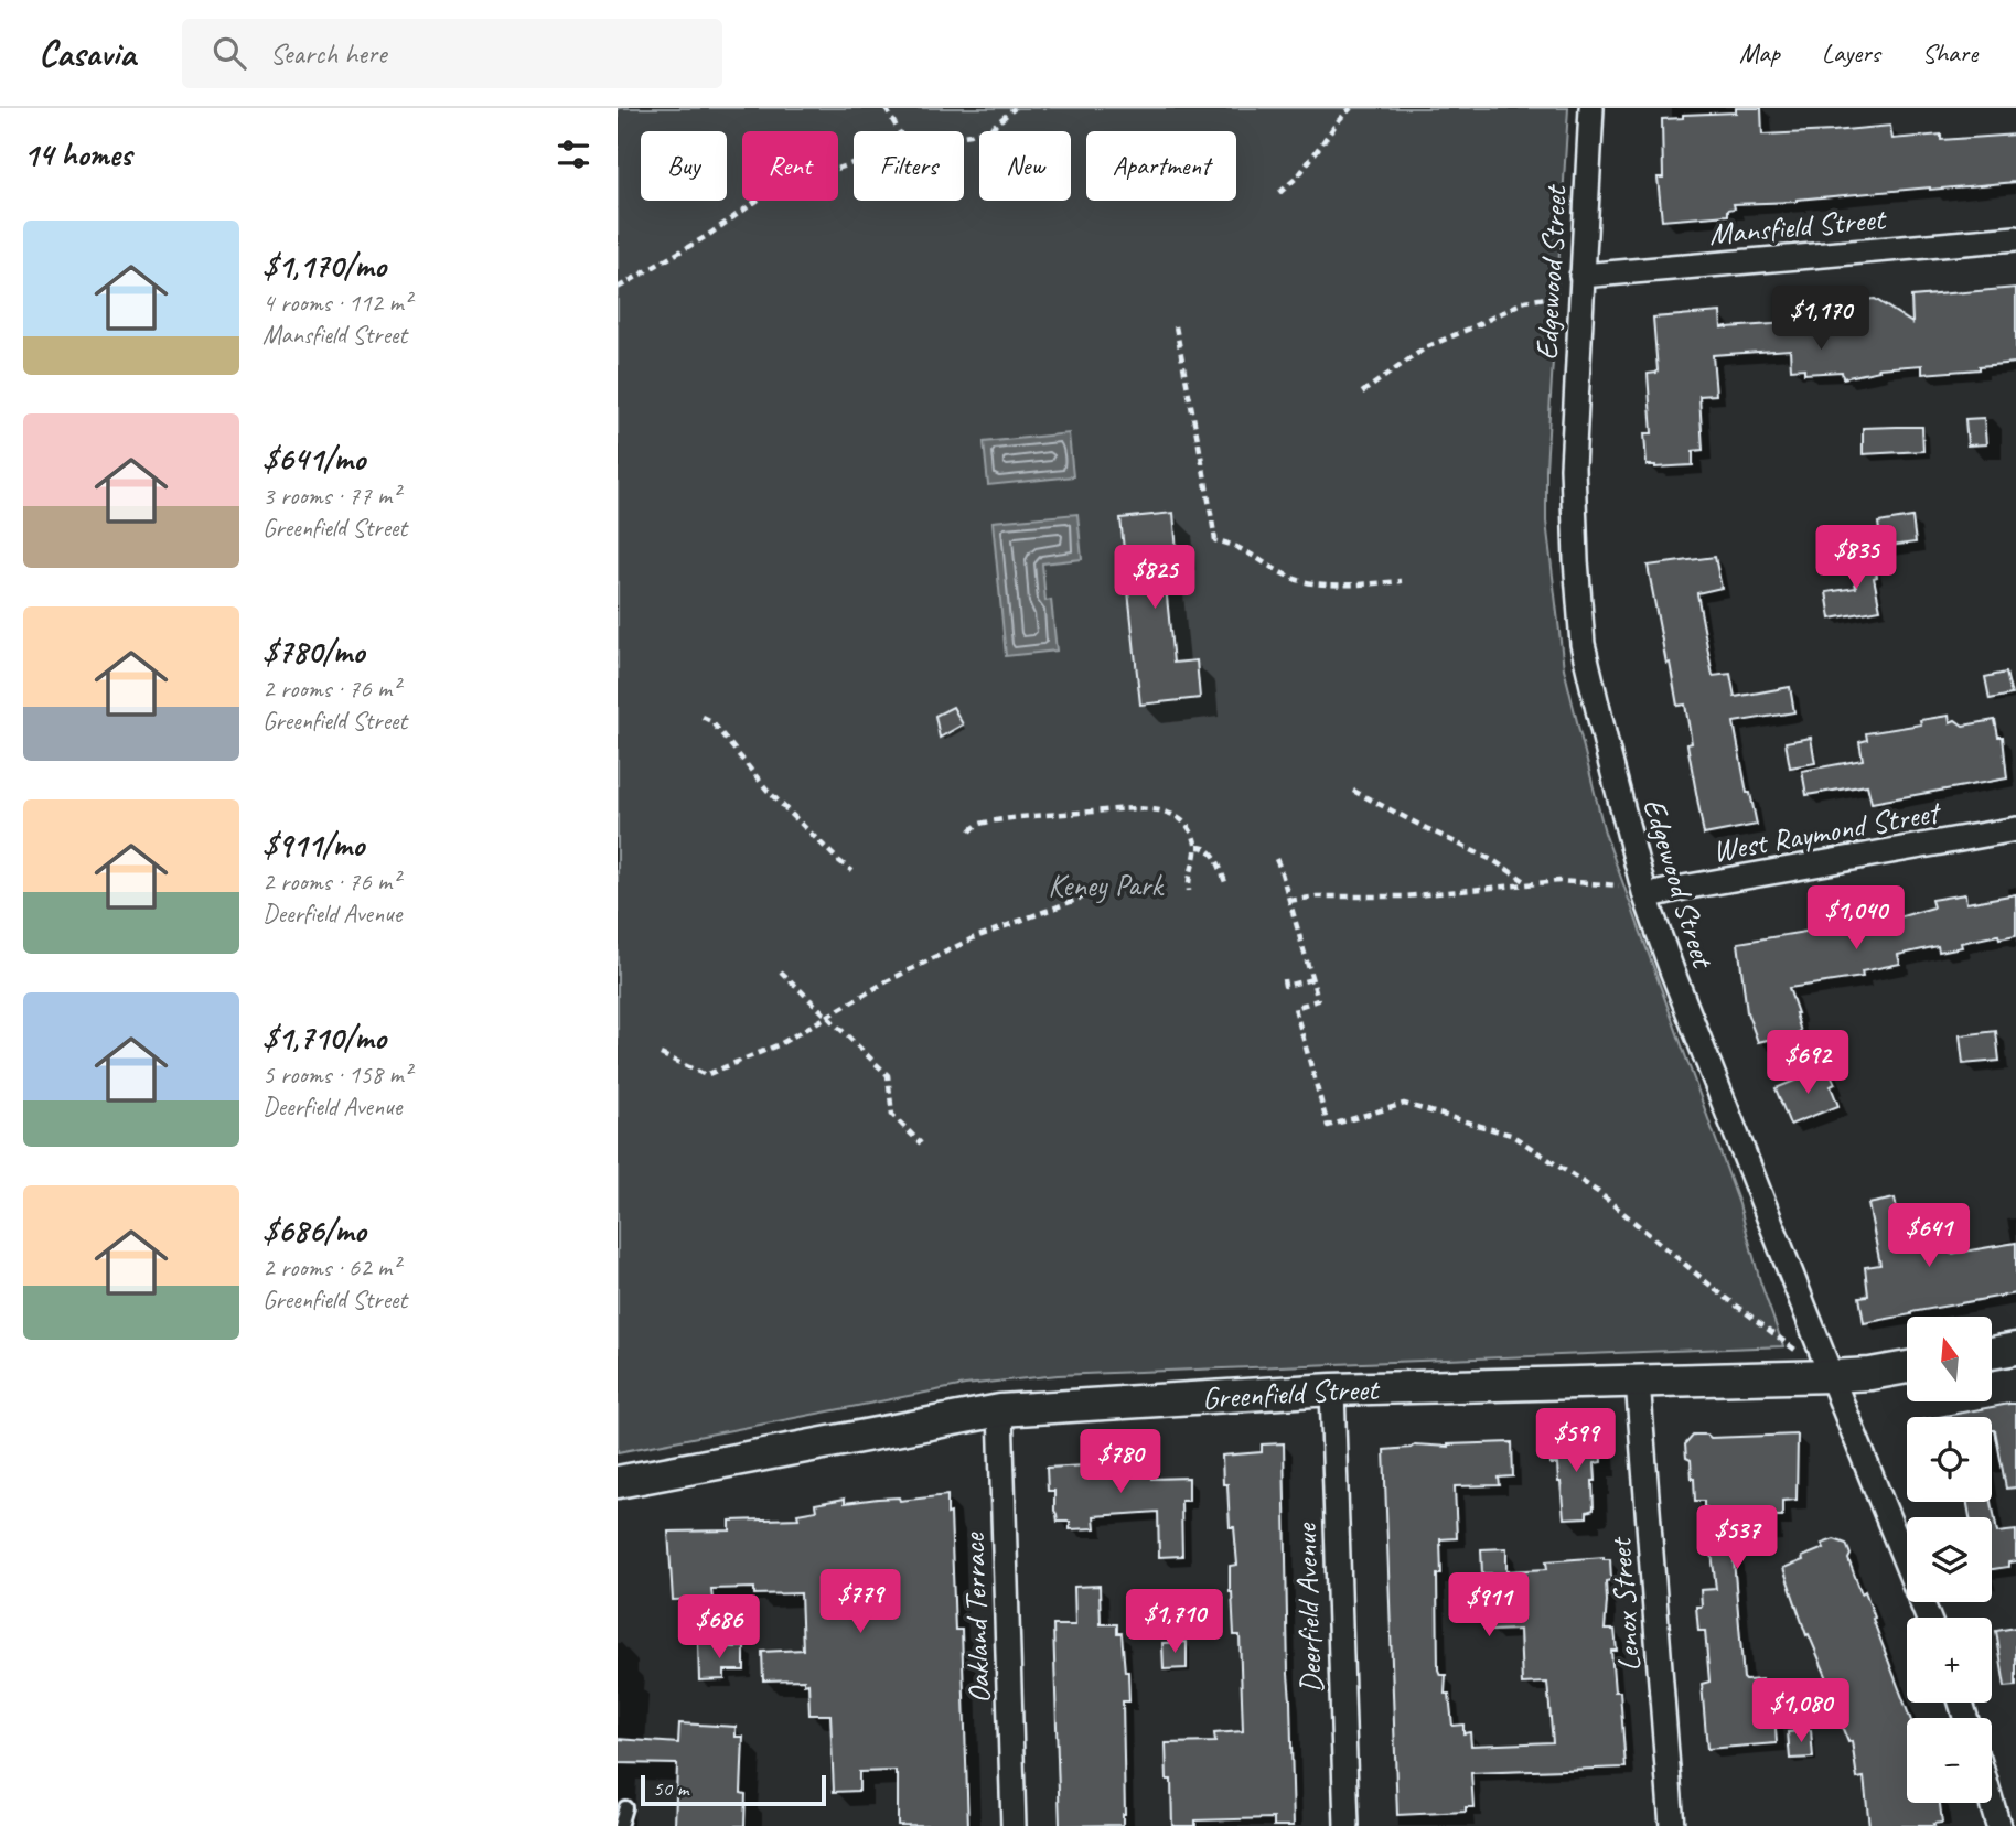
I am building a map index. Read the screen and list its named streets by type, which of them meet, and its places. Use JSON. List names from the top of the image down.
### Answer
{
  "streets": {
    "street": [
      "Mansfield Street",
      "Edgewood Street",
      "West Raymond Street",
      "Greenfield Street",
      "Lenox Street",
      "Deerfield Avenue",
      "Oakland Terrace"
    ]
  },
  "crossings": [
    ["Mansfield Street", "Edgewood Street"],
    ["Edgewood Street", "West Raymond Street"],
    ["Edgewood Street", "Greenfield Street"],
    ["Greenfield Street", "Lenox Street"],
    ["Greenfield Street", "Deerfield Avenue"],
    ["Greenfield Street", "Oakland Terrace"]
  ],
  "parks": ["Keney Park"],
  "scale_bar": "50 m",
  "north": "top",
  "page": {
    "header": "Casavia",
    "search": "Search here",
    "nav": ["Map", "Layers", "Share"],
    "heading": "14 homes",
    "chip": [
      "Buy",
      "Rent",
      "Filters",
      "New",
      "Apartment"
    ],
    "list": [
      {
        "name": "$1,170/mo",
        "note": "4 rooms · 112 m² · Mansfield Street"
      },
      {
        "name": "$641/mo",
        "note": "3 rooms · 77 m² · Greenfield Street"
      },
      {
        "name": "$780/mo",
        "note": "2 rooms · 76 m² · Greenfield Street"
      },
      {
        "name": "$911/mo",
        "note": "2 rooms · 76 m² · Deerfield Avenue"
      },
      {
        "name": "$1,710/mo",
        "note": "5 rooms · 158 m² · Deerfield Avenue"
      },
      {
        "name": "$686/mo",
        "note": "2 rooms · 62 m² · Greenfield Street"
      }
    ],
    "price": [
      "$1,170",
      "$835",
      "$825",
      "$1,040",
      "$692",
      "$641",
      "$599",
      "$780",
      "$537",
      "$779",
      "$911",
      "$1,710",
      "$686",
      "$1,080"
    ],
    "map_buttons": ["+", "−"],
    "scale": "50 m"
  }
}
